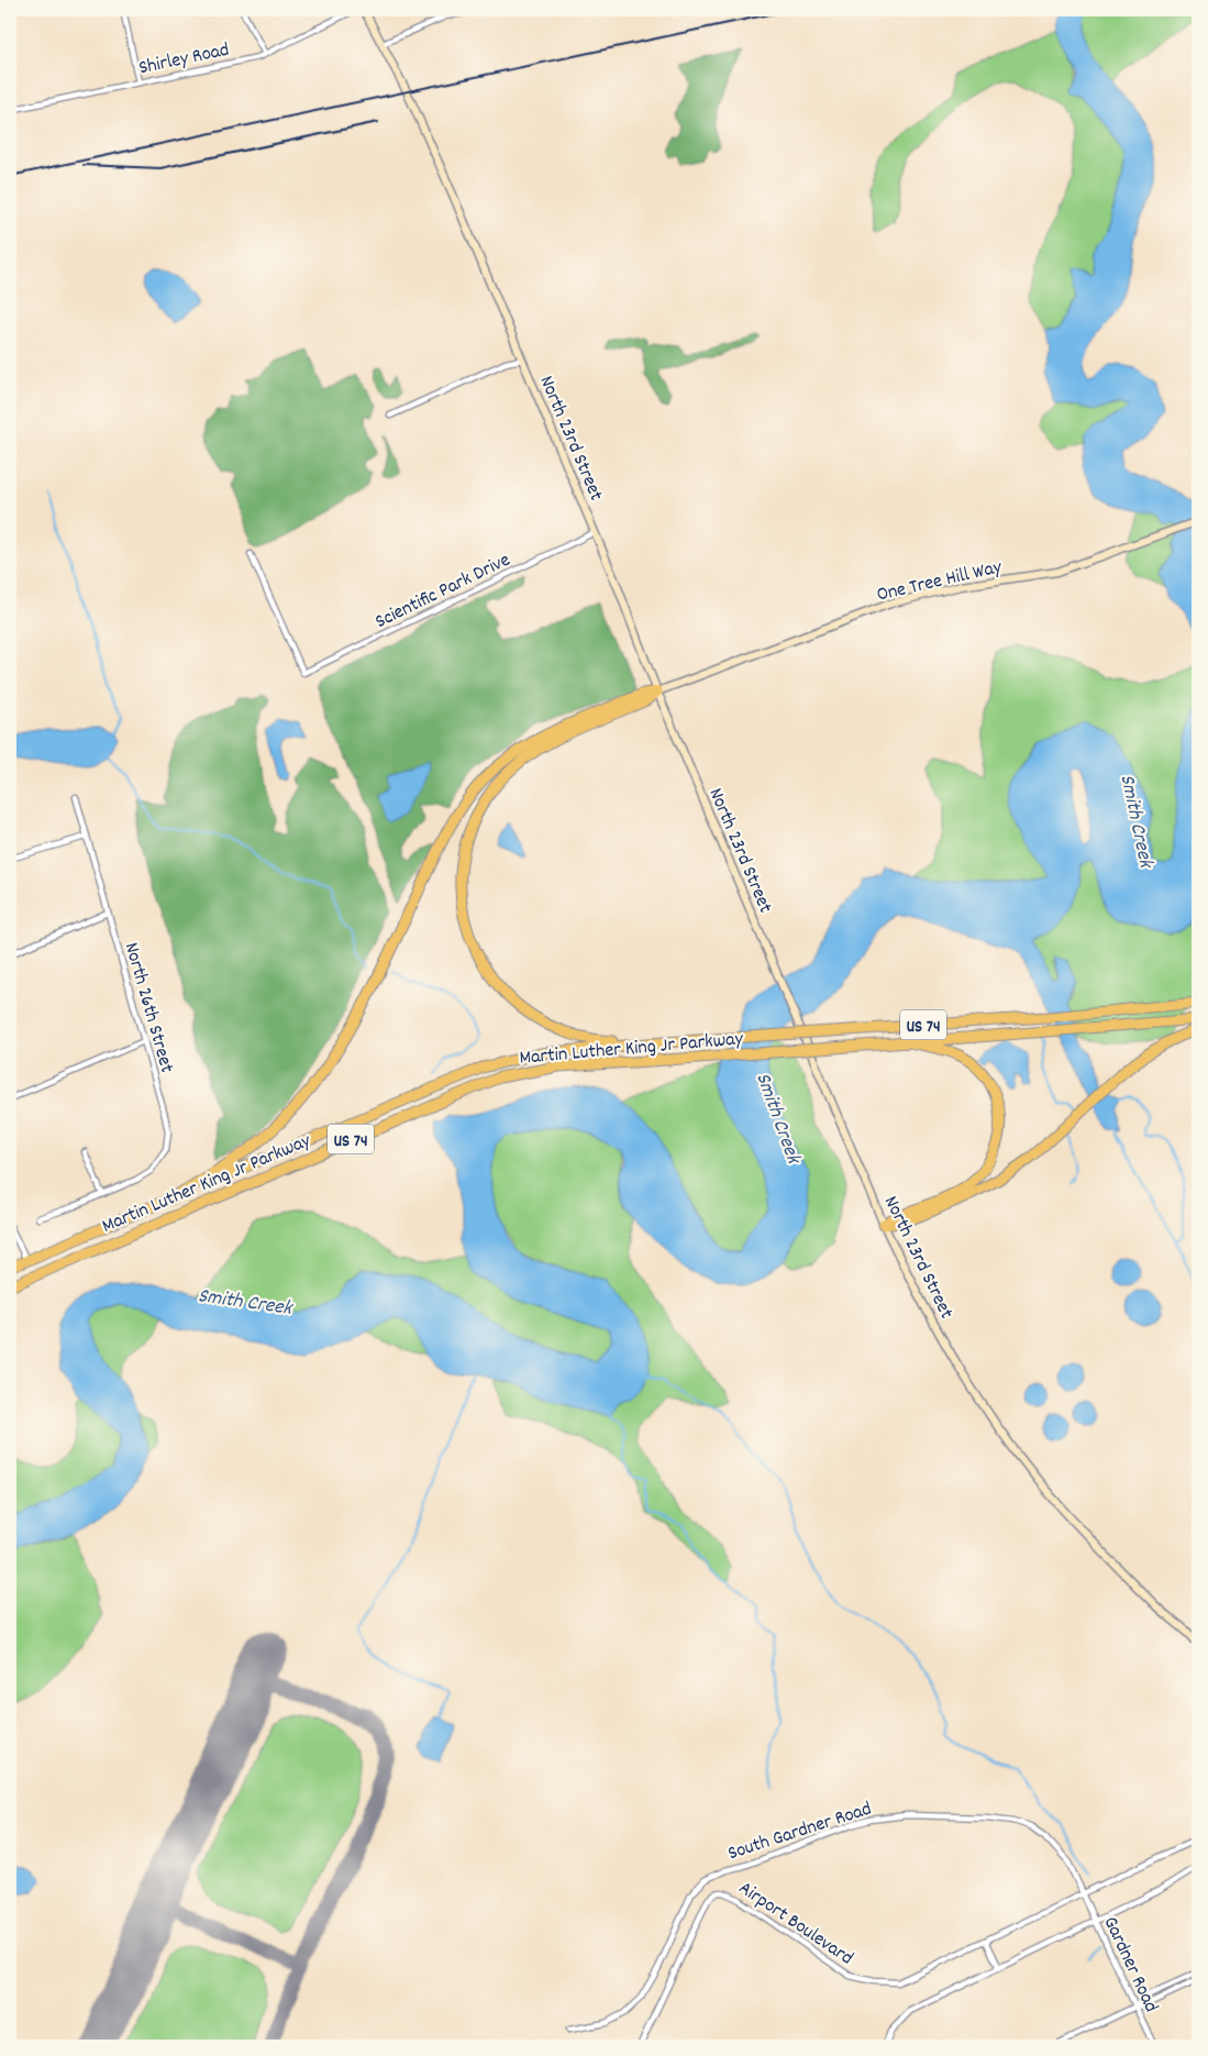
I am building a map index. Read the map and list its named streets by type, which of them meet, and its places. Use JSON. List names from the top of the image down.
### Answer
{
  "streets": {
    "highway": ["US 74", "Martin Luther King Jr Parkway"],
    "main road": ["North 23rd Street", "One Tree Hill Way"],
    "street": [
      "Shirley Road",
      "Scientific Park Drive",
      "North 26th Street",
      "South Gardner Road",
      "Airport Boulevard",
      "Gardner Road"
    ]
  },
  "crossings": [
    ["North 23rd Street", "One Tree Hill Way"],
    ["North 23rd Street", "Scientific Park Drive"],
    ["South Gardner Road", "Airport Boulevard"],
    ["South Gardner Road", "Gardner Road"],
    ["Airport Boulevard", "Gardner Road"]
  ],
  "water": ["Smith Creek"]
}
